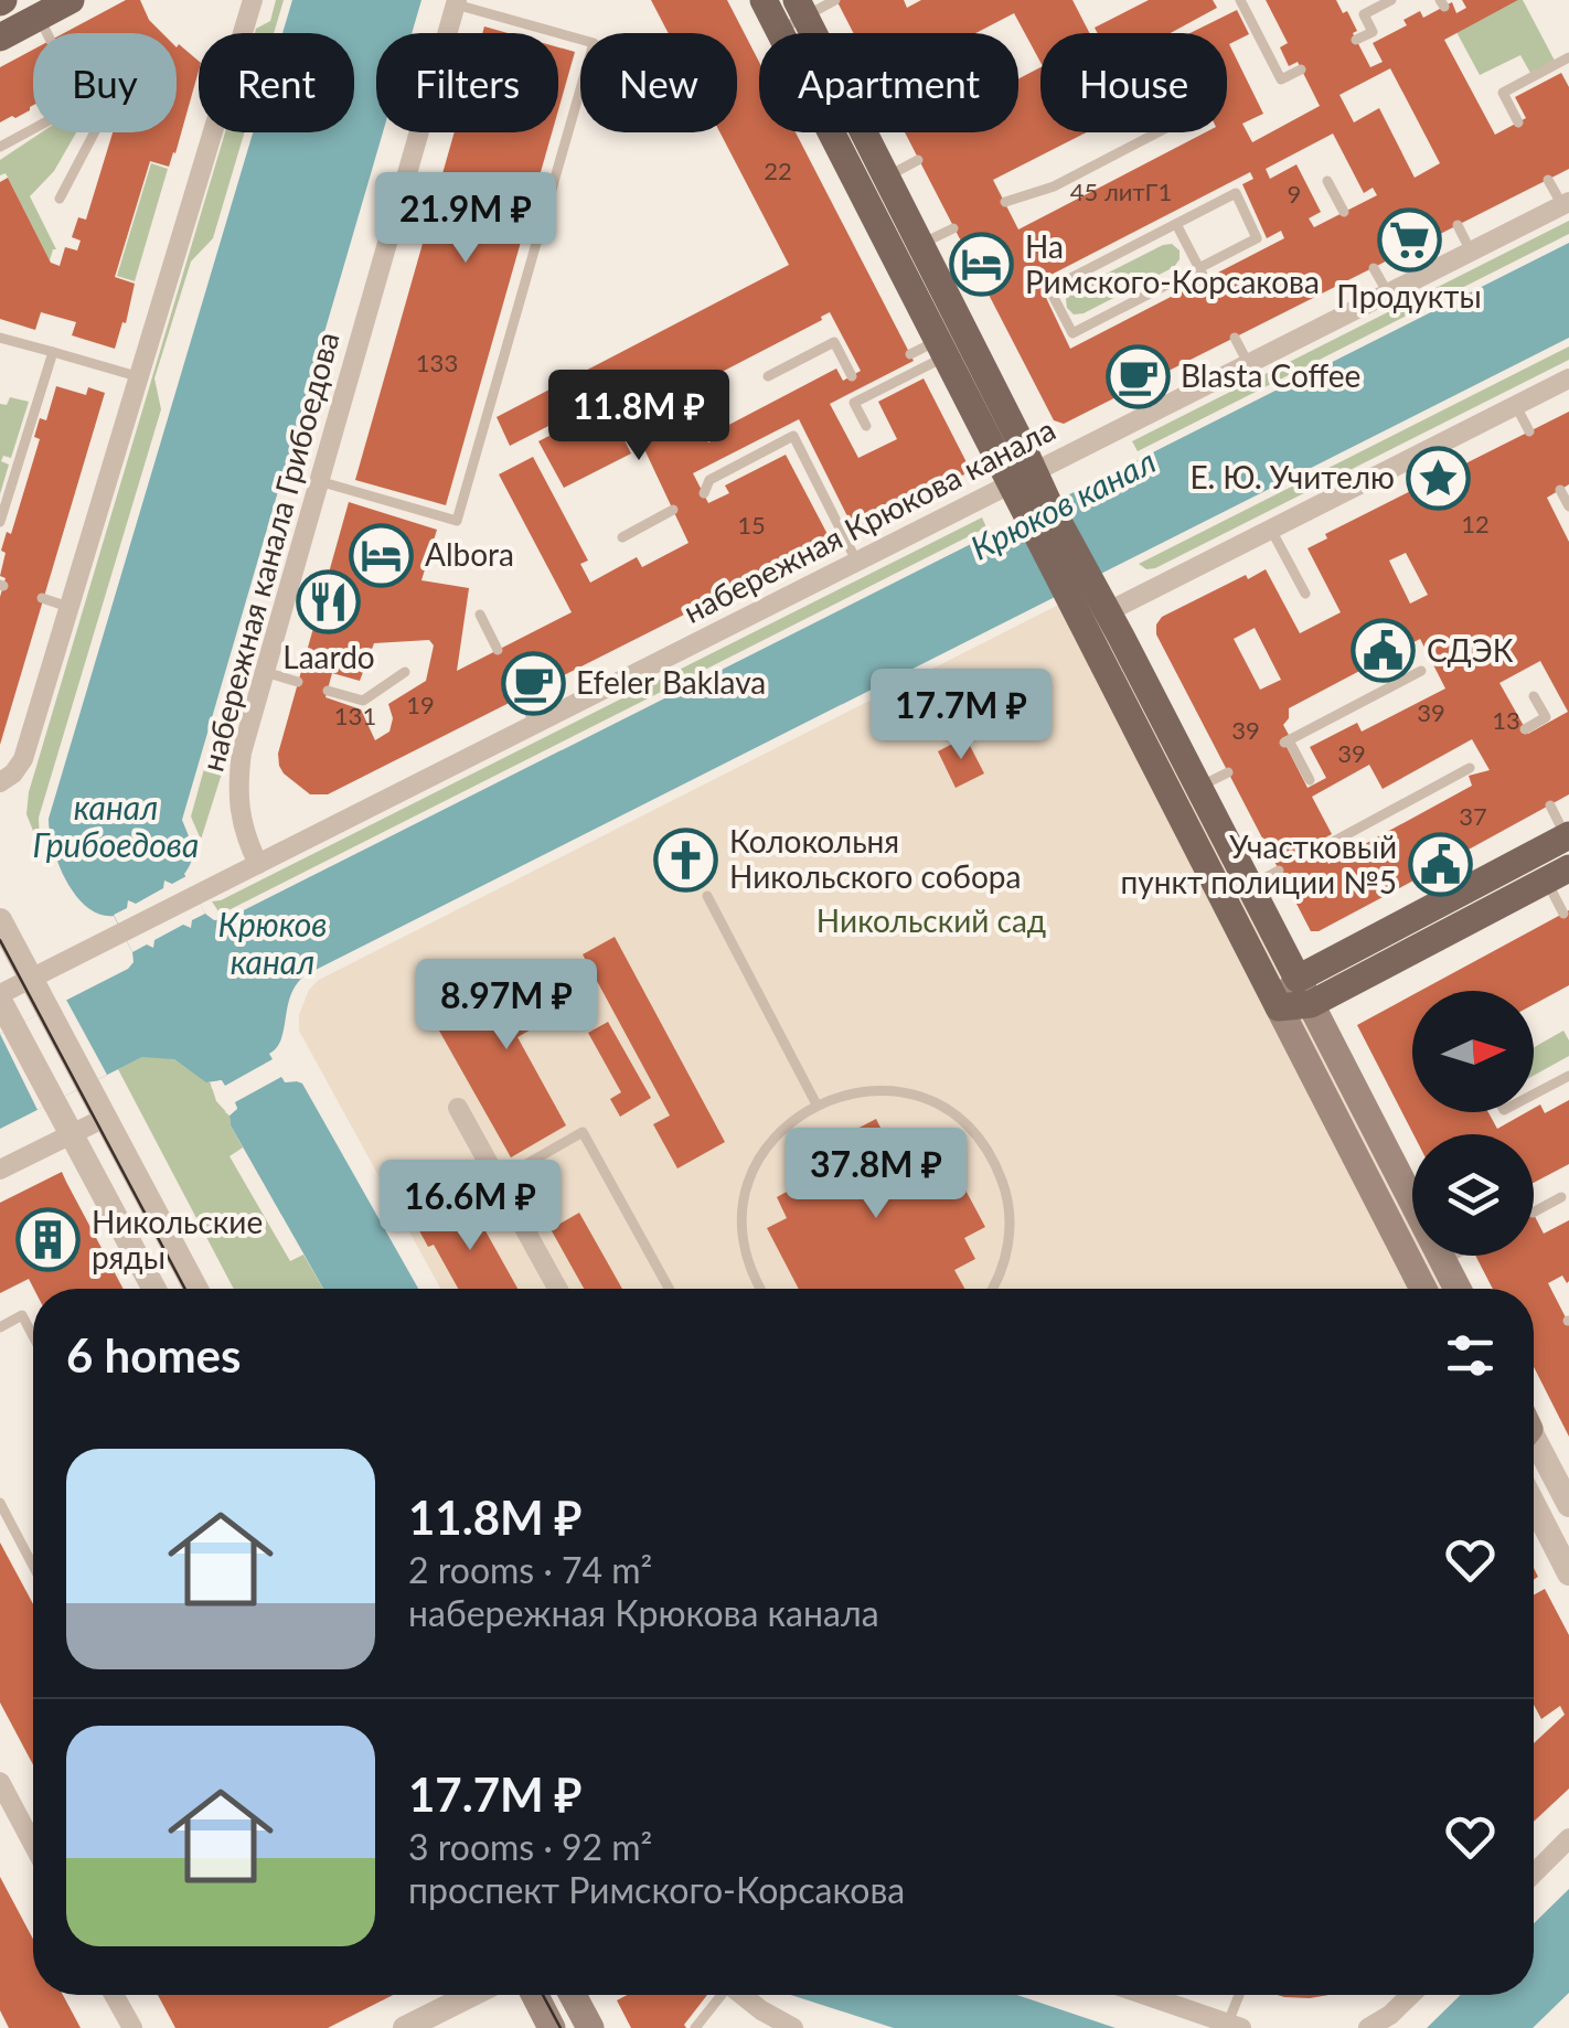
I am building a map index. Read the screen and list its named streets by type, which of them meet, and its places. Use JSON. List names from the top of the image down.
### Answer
{
  "streets": {
    "street": ["набережная Крюкова канала", "набережная канала Грибоедова"]
  },
  "crossings": [
    ["набережная Крюкова канала", "набережная канала Грибоедова"]
  ],
  "water": ["Крюков канал", "канал Грибоедова"],
  "parks": ["Никольский сад"],
  "places": {
    "supermarket": ["Продукты"],
    "hotel": ["На Римского-Корсакова", "Albora"],
    "cafe": ["Blasta Coffee", "Efeler Baklava"],
    "place": ["Е. Ю. Учителю"],
    "restaurant": ["Laardo"],
    "public building": ["СДЭК", "Участковый пункт полиции №5"],
    "church": ["Колокольня Никольского собора"],
    "building": ["Никольские ряды"]
  },
  "house_numbers": [
    "22",
    "45 литГ1",
    "9",
    "133",
    "12",
    "15",
    "19",
    "39",
    "131",
    "13",
    "39",
    "39",
    "37"
  ],
  "north": "right",
  "page": {
    "chip": [
      "Buy",
      "Rent",
      "Filters",
      "New",
      "Apartment",
      "House"
    ],
    "price": [
      "21.9M ₽",
      "11.8M ₽",
      "17.7M ₽",
      "8.97M ₽",
      "37.8M ₽",
      "16.6M ₽"
    ],
    "heading": "6 homes",
    "list": [
      {
        "name": "11.8M ₽",
        "note": "2 rooms · 74 m² · набережная Крюкова канала"
      },
      {
        "name": "17.7M ₽",
        "note": "3 rooms · 92 m² · проспект Римского-Корсакова"
      }
    ]
  }
}
